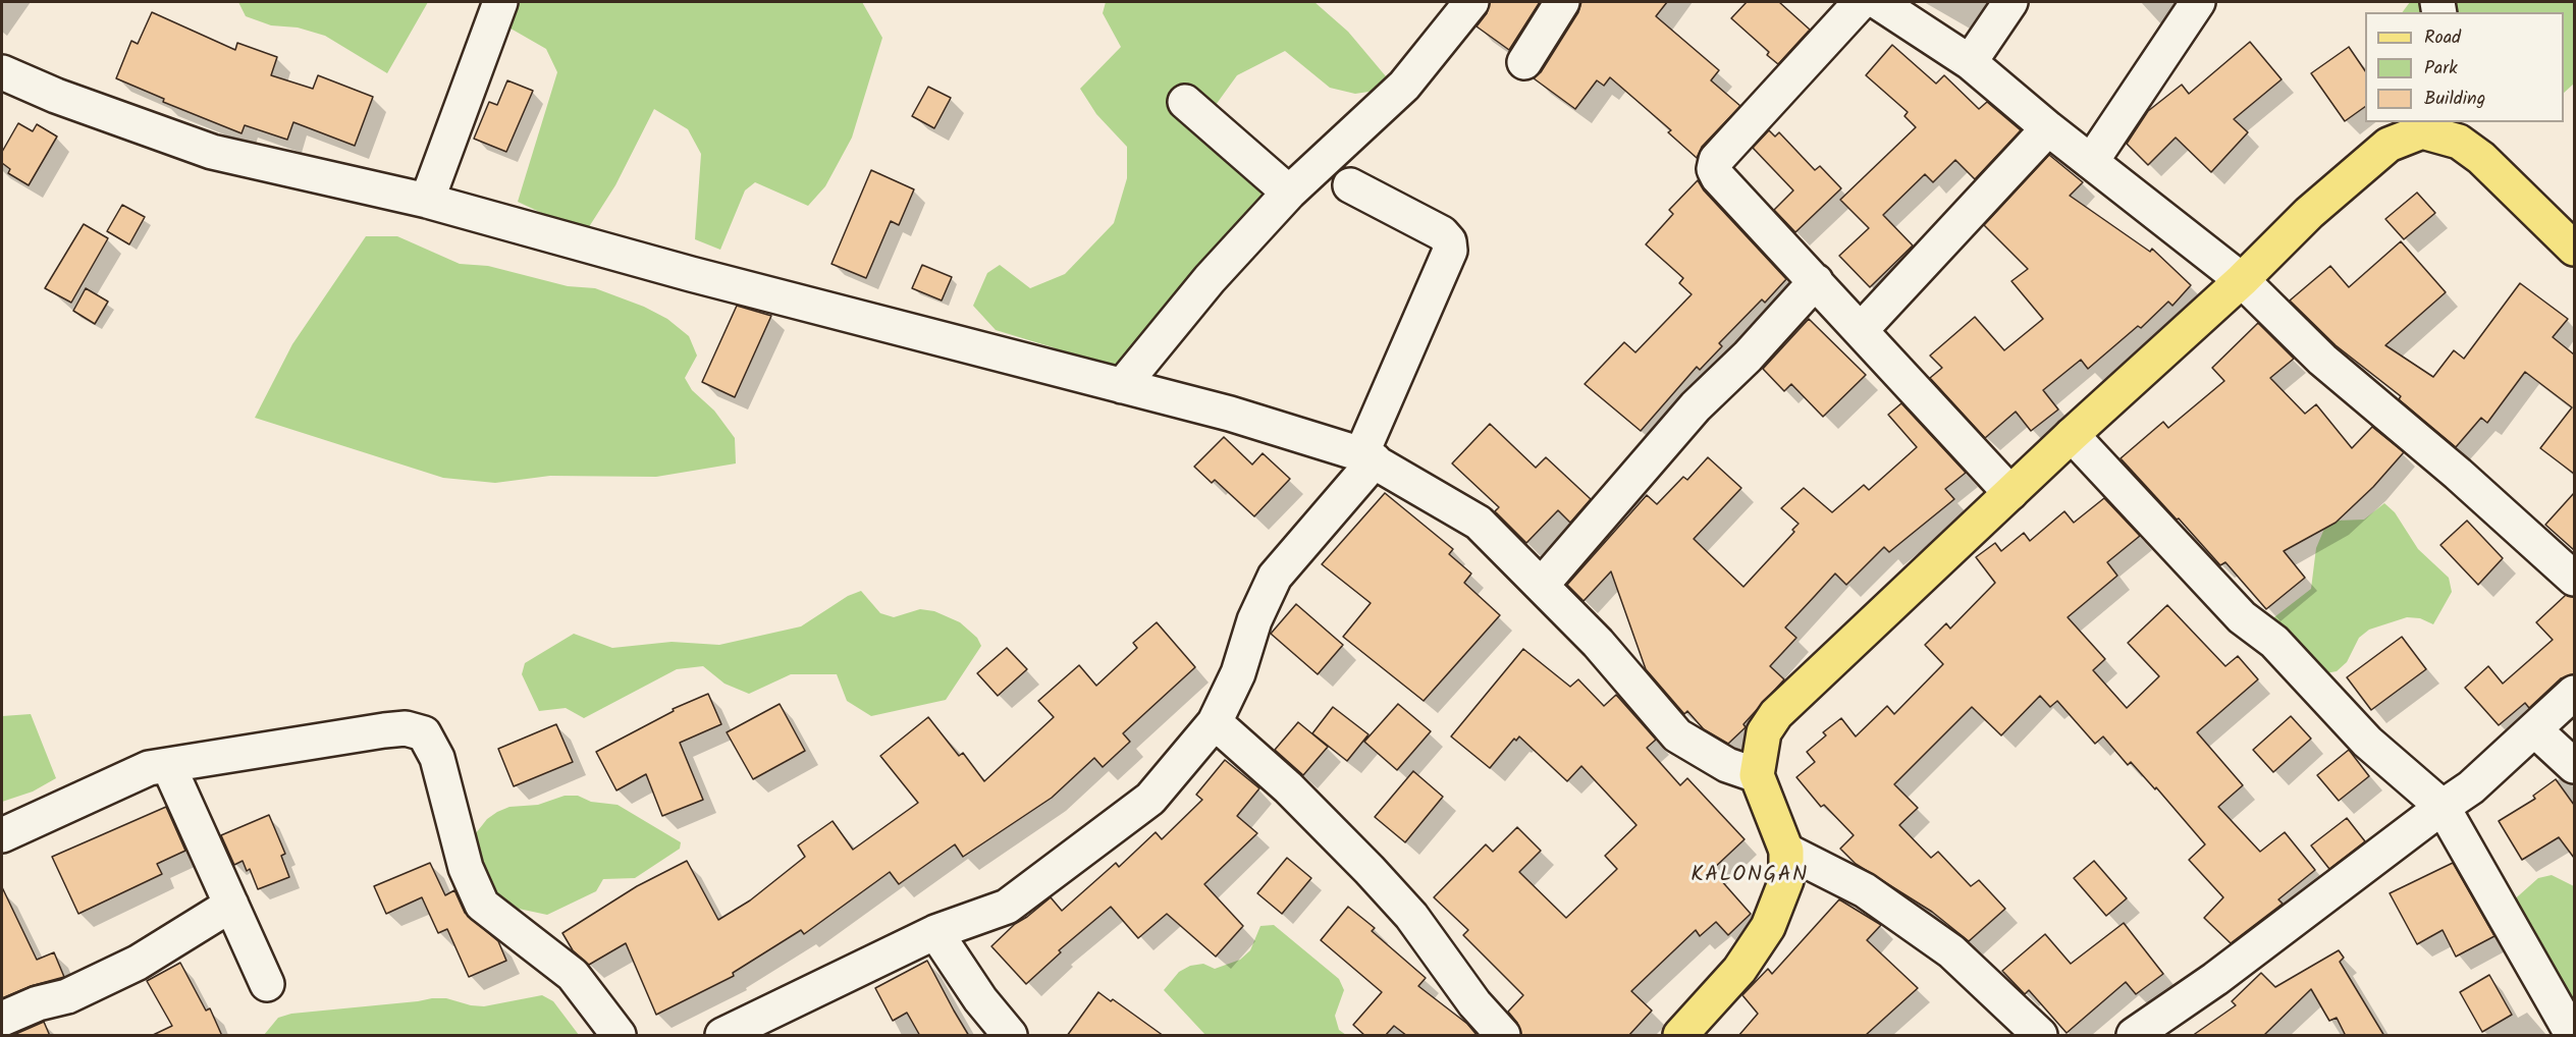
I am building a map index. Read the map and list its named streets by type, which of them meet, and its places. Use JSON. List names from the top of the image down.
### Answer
{
  "districts": ["KALONGAN"],
  "legend": ["Road", "Park", "Building"]
}
